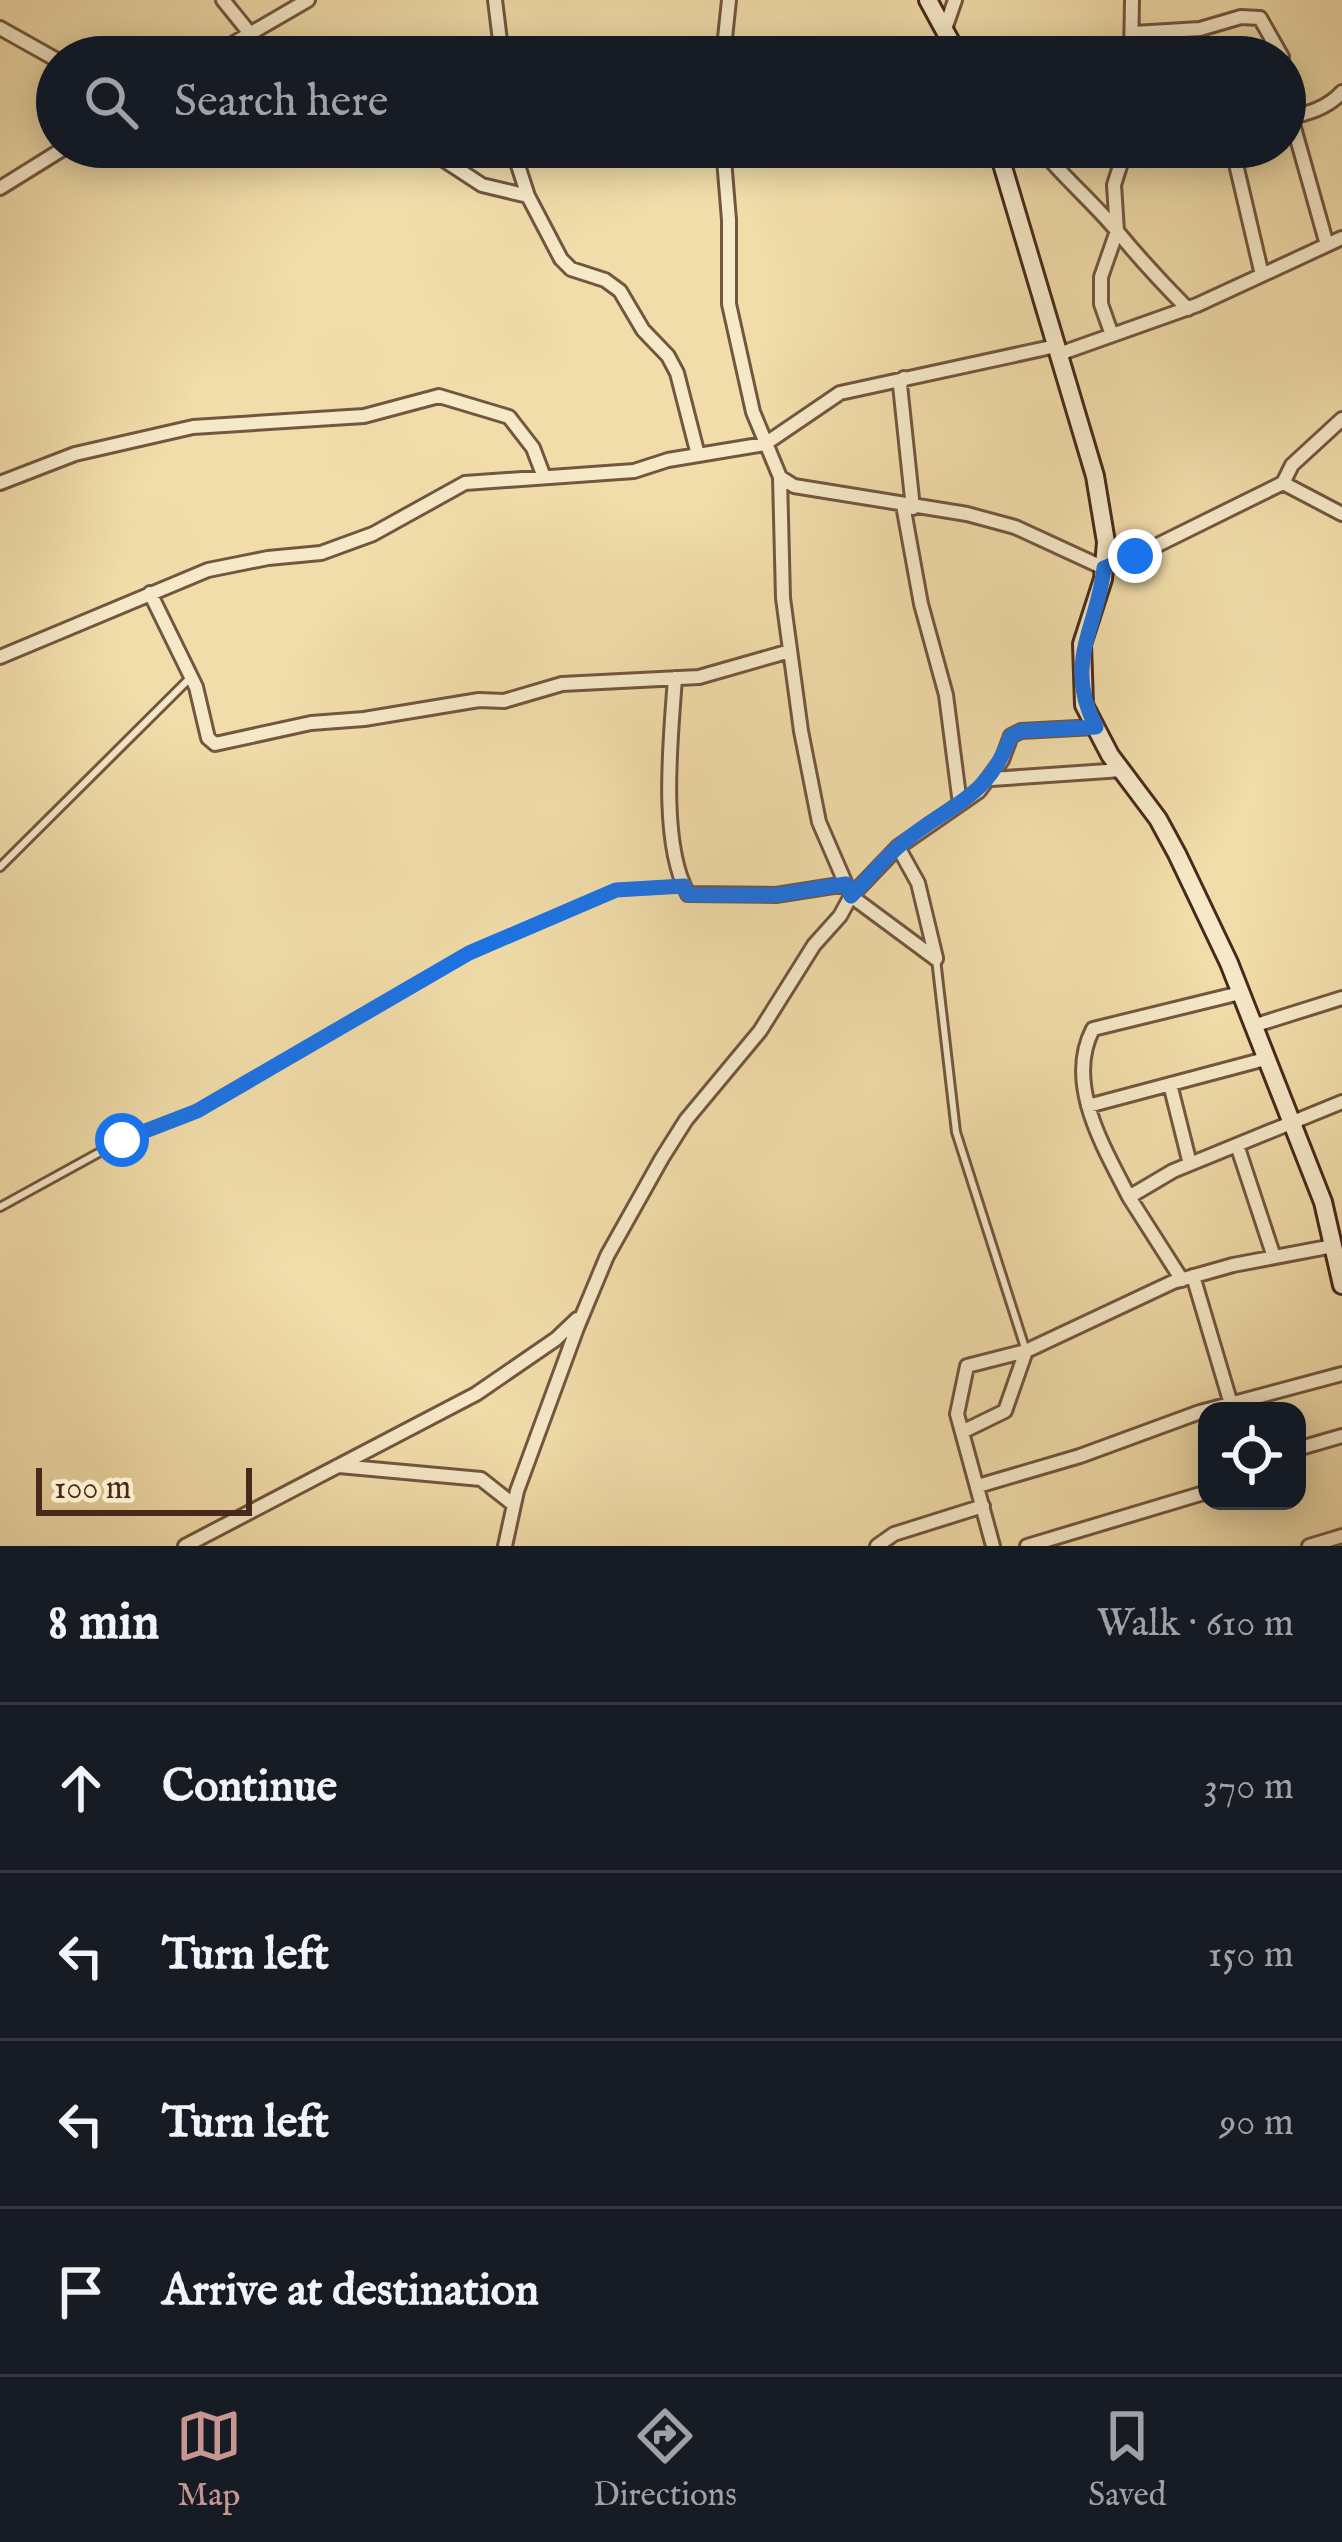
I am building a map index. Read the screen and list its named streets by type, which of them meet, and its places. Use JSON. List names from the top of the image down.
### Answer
{
  "scale_bar": "100 m",
  "page": {
    "search": "Search here",
    "scale": "100 m",
    "heading": ["8 min", "Walk · 610 m"],
    "list": [
      ["Continue", "370 m"],
      ["Turn left", "150 m"],
      ["Turn left", "90 m"],
      "Arrive at destination"
    ],
    "nav": ["Map", "Directions", "Saved"]
  }
}
